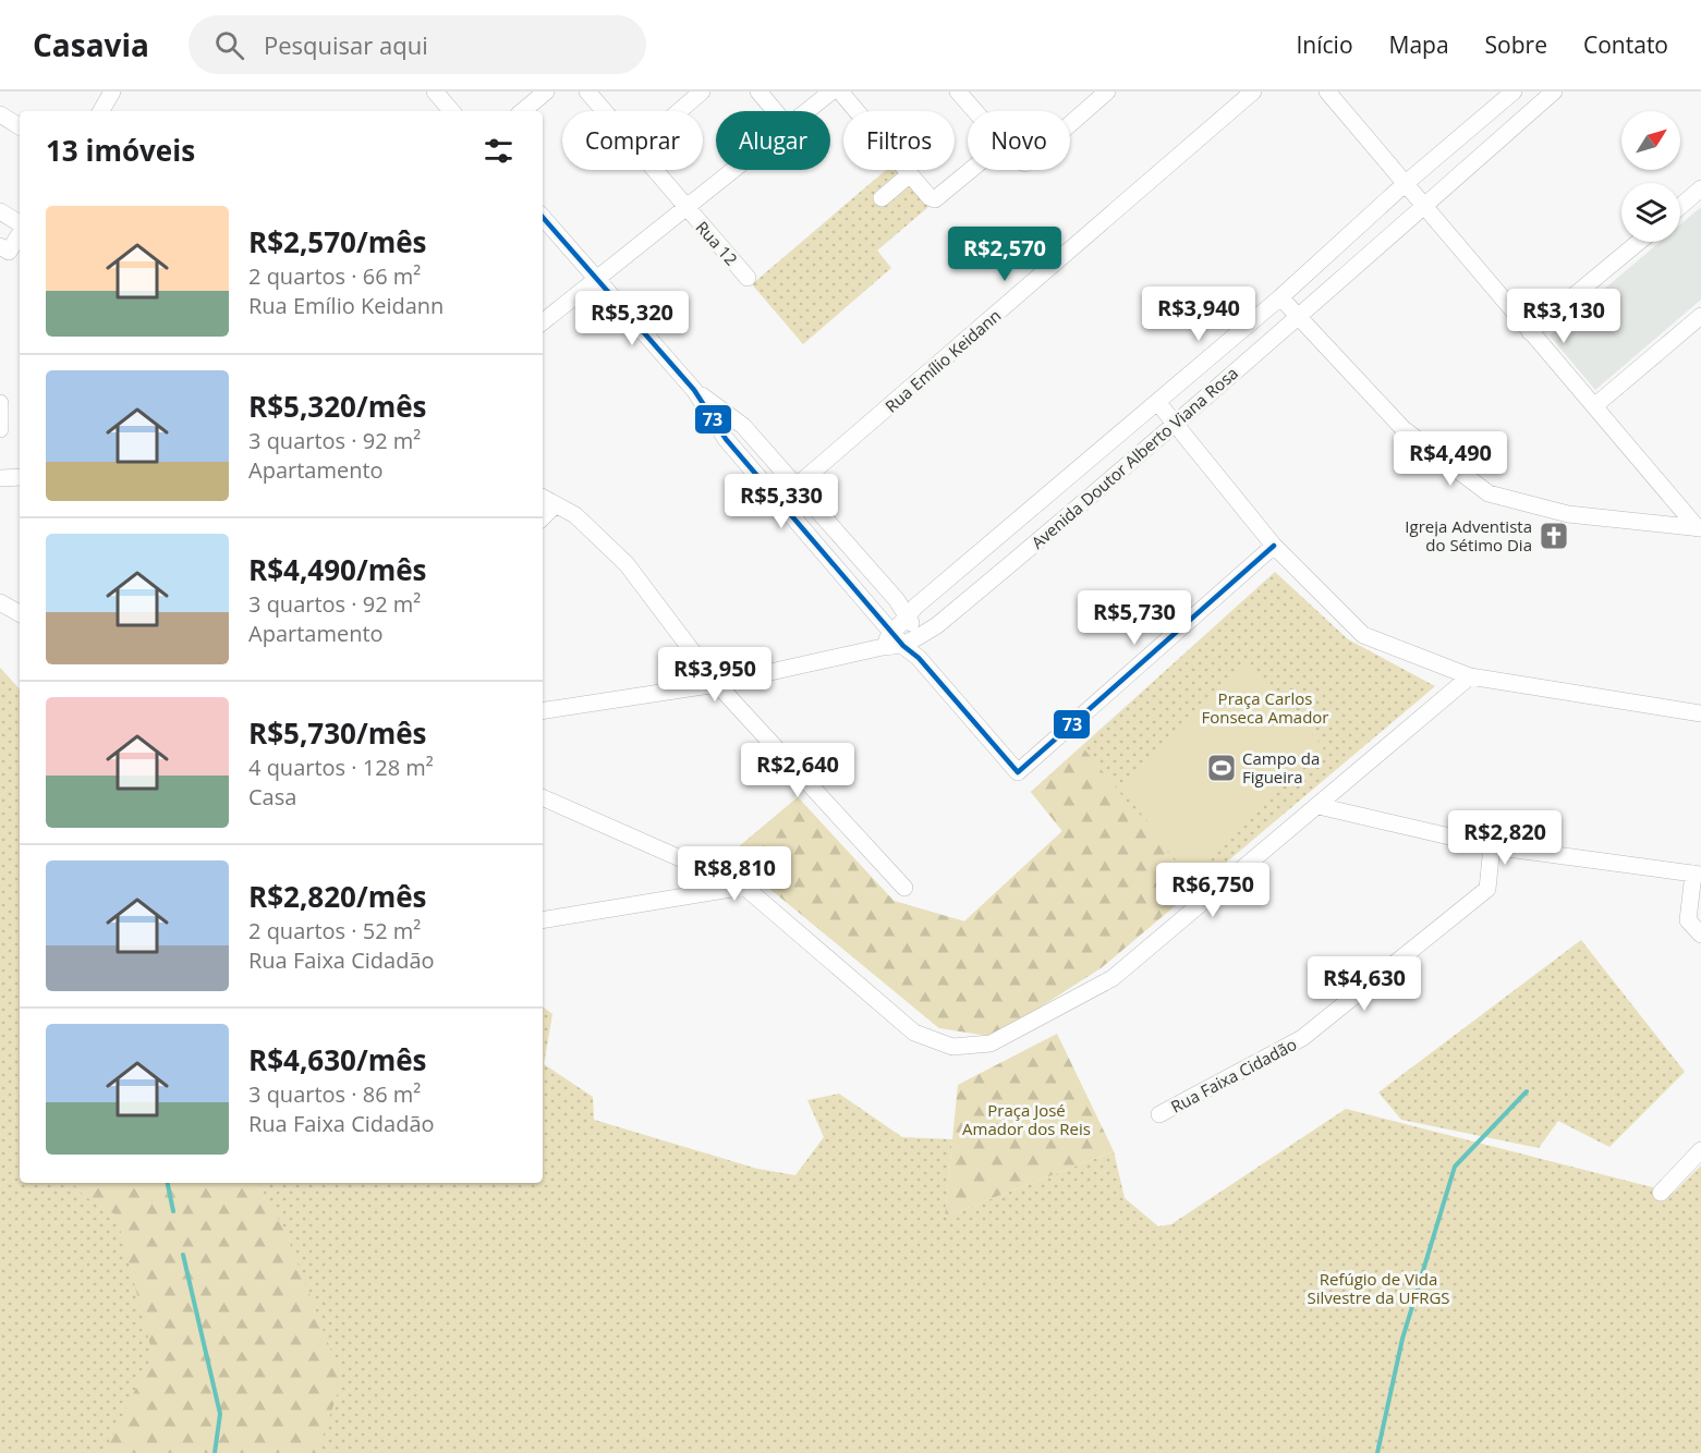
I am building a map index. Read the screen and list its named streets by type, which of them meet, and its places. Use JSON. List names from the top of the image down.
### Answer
{
  "streets": {
    "street": [
      "Rua 12",
      "Rua Emílio Keidann",
      "Avenida Doutor Alberto Viana Rosa",
      "Rua Faixa Cidadão"
    ]
  },
  "parks": ["Praça Carlos Fonseca Amador", "Praça José Amador dos Reis", "Refúgio de Vida Silvestre da UFRGS"],
  "places": {
    "church": ["Igreja Adventista do Sétimo Dia"],
    "sports": ["Campo da Figueira"]
  },
  "lines": ["transit line 73"],
  "north": "top right",
  "page": {
    "header": "Casavia",
    "search": "Pesquisar aqui",
    "nav": [
      "Início",
      "Mapa",
      "Sobre",
      "Contato"
    ],
    "chip": [
      "Comprar",
      "Alugar",
      "Filtros",
      "Novo"
    ],
    "heading": "13 imóveis",
    "list": [
      {
        "name": "R$2,570/mês",
        "note": "2 quartos · 66 m² · Rua Emílio Keidann"
      },
      {
        "name": "R$5,320/mês",
        "note": "3 quartos · 92 m² · Apartamento"
      },
      {
        "name": "R$4,490/mês",
        "note": "3 quartos · 92 m² · Apartamento"
      },
      {
        "name": "R$5,730/mês",
        "note": "4 quartos · 128 m² · Casa"
      },
      {
        "name": "R$2,820/mês",
        "note": "2 quartos · 52 m² · Rua Faixa Cidadão"
      },
      {
        "name": "R$4,630/mês",
        "note": "3 quartos · 86 m² · Rua Faixa Cidadão"
      }
    ],
    "price": [
      "R$2,570",
      "R$3,940",
      "R$3,130",
      "R$5,320",
      "R$4,490",
      "R$5,330",
      "R$5,730",
      "R$3,950",
      "R$2,640",
      "R$2,820",
      "R$8,810",
      "R$6,750",
      "R$4,630"
    ]
  }
}
